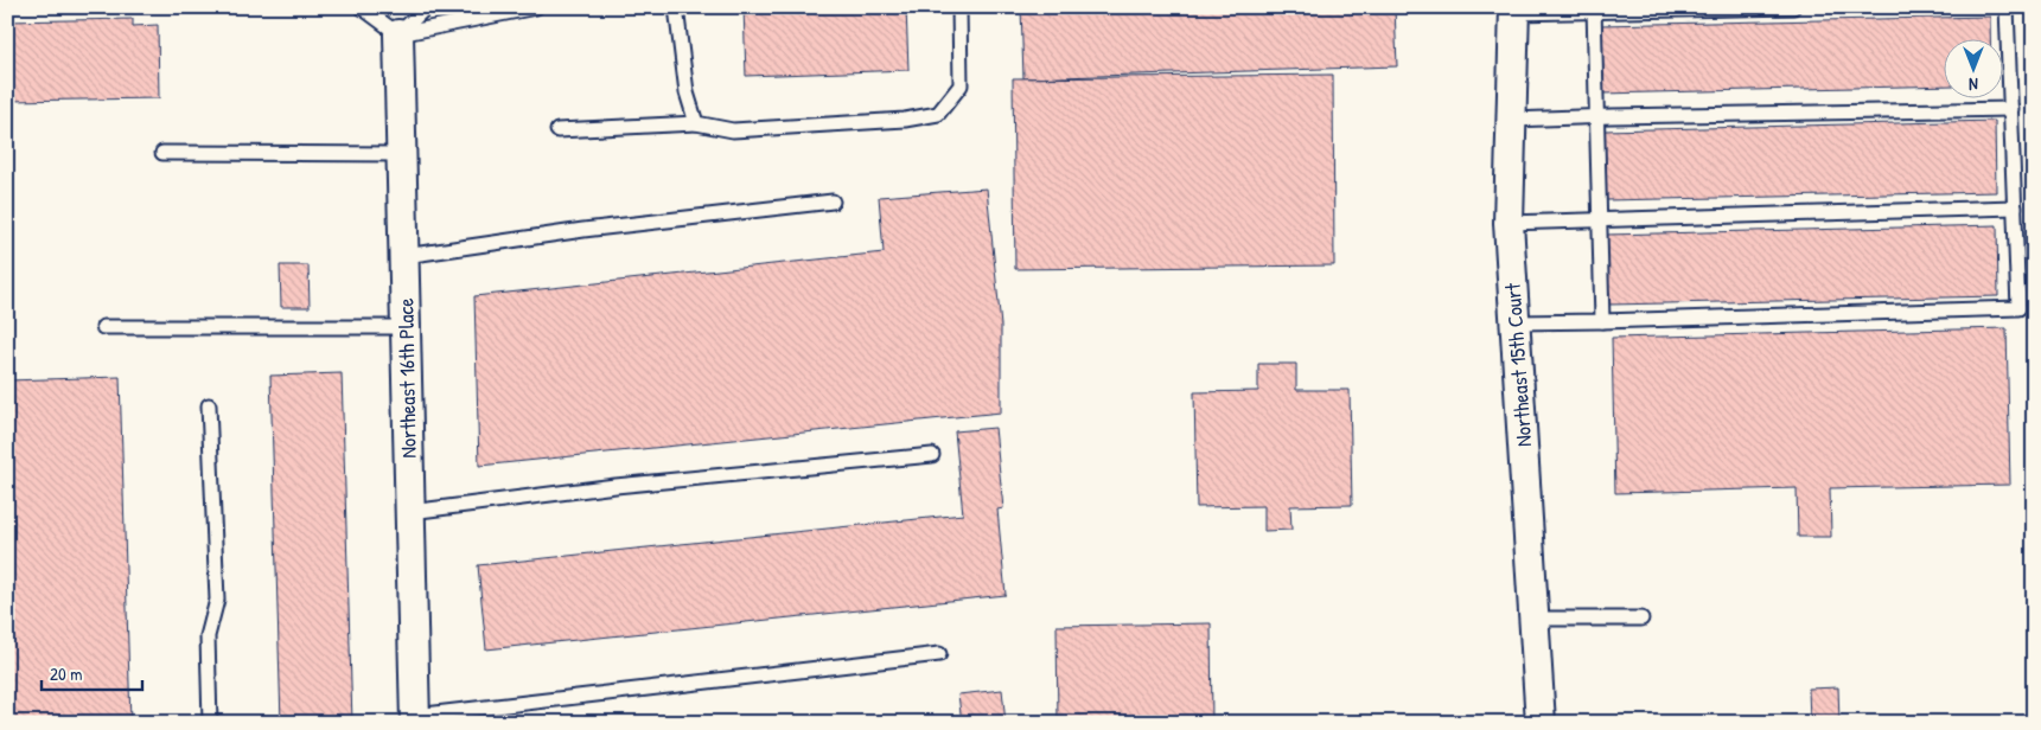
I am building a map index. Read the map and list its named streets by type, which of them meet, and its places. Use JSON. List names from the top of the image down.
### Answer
{
  "streets": {
    "street": ["Northeast 15th Court", "Northeast 16th Place"]
  },
  "scale_bar": "20 m",
  "north": "bottom"
}
